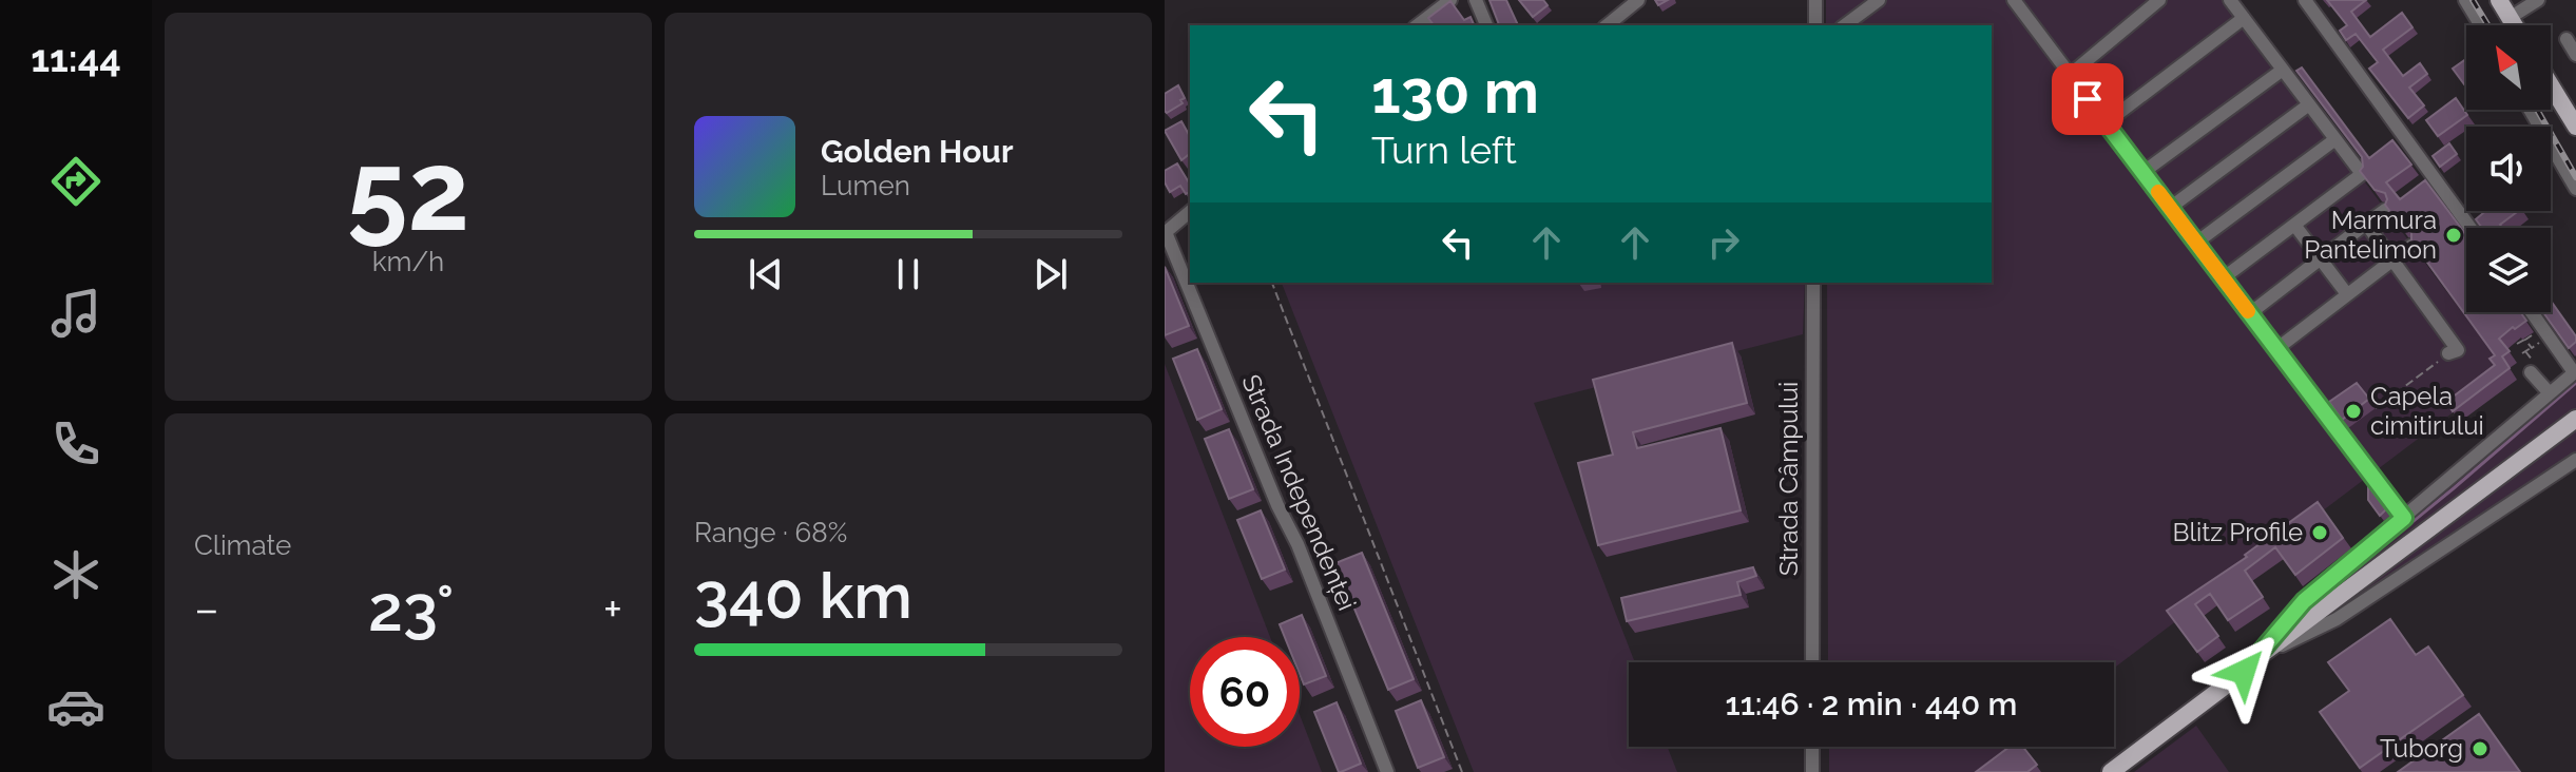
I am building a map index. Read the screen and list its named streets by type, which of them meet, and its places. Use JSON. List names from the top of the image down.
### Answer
{
  "streets": {
    "street": ["Strada Câmpului", "Strada Independenței"]
  },
  "places": [
    "Marmura Pantelimon",
    "Capela cimitirului",
    "Blitz Profile",
    "Tuborg"
  ],
  "north": "top left",
  "page": {
    "tabs": "11:44",
    "tile": [
      ["52", "km/h"],
      "Climate",
      ["Range · 68%", "340 km"]
    ],
    "turn": ["130 m", "Turn left"],
    "song": ["Golden Hour", "Lumen"],
    "heat": ["−", "23°", "+"],
    "limit": "60",
    "trip": "11:46 · 2 min · 440 m"
  }
}
